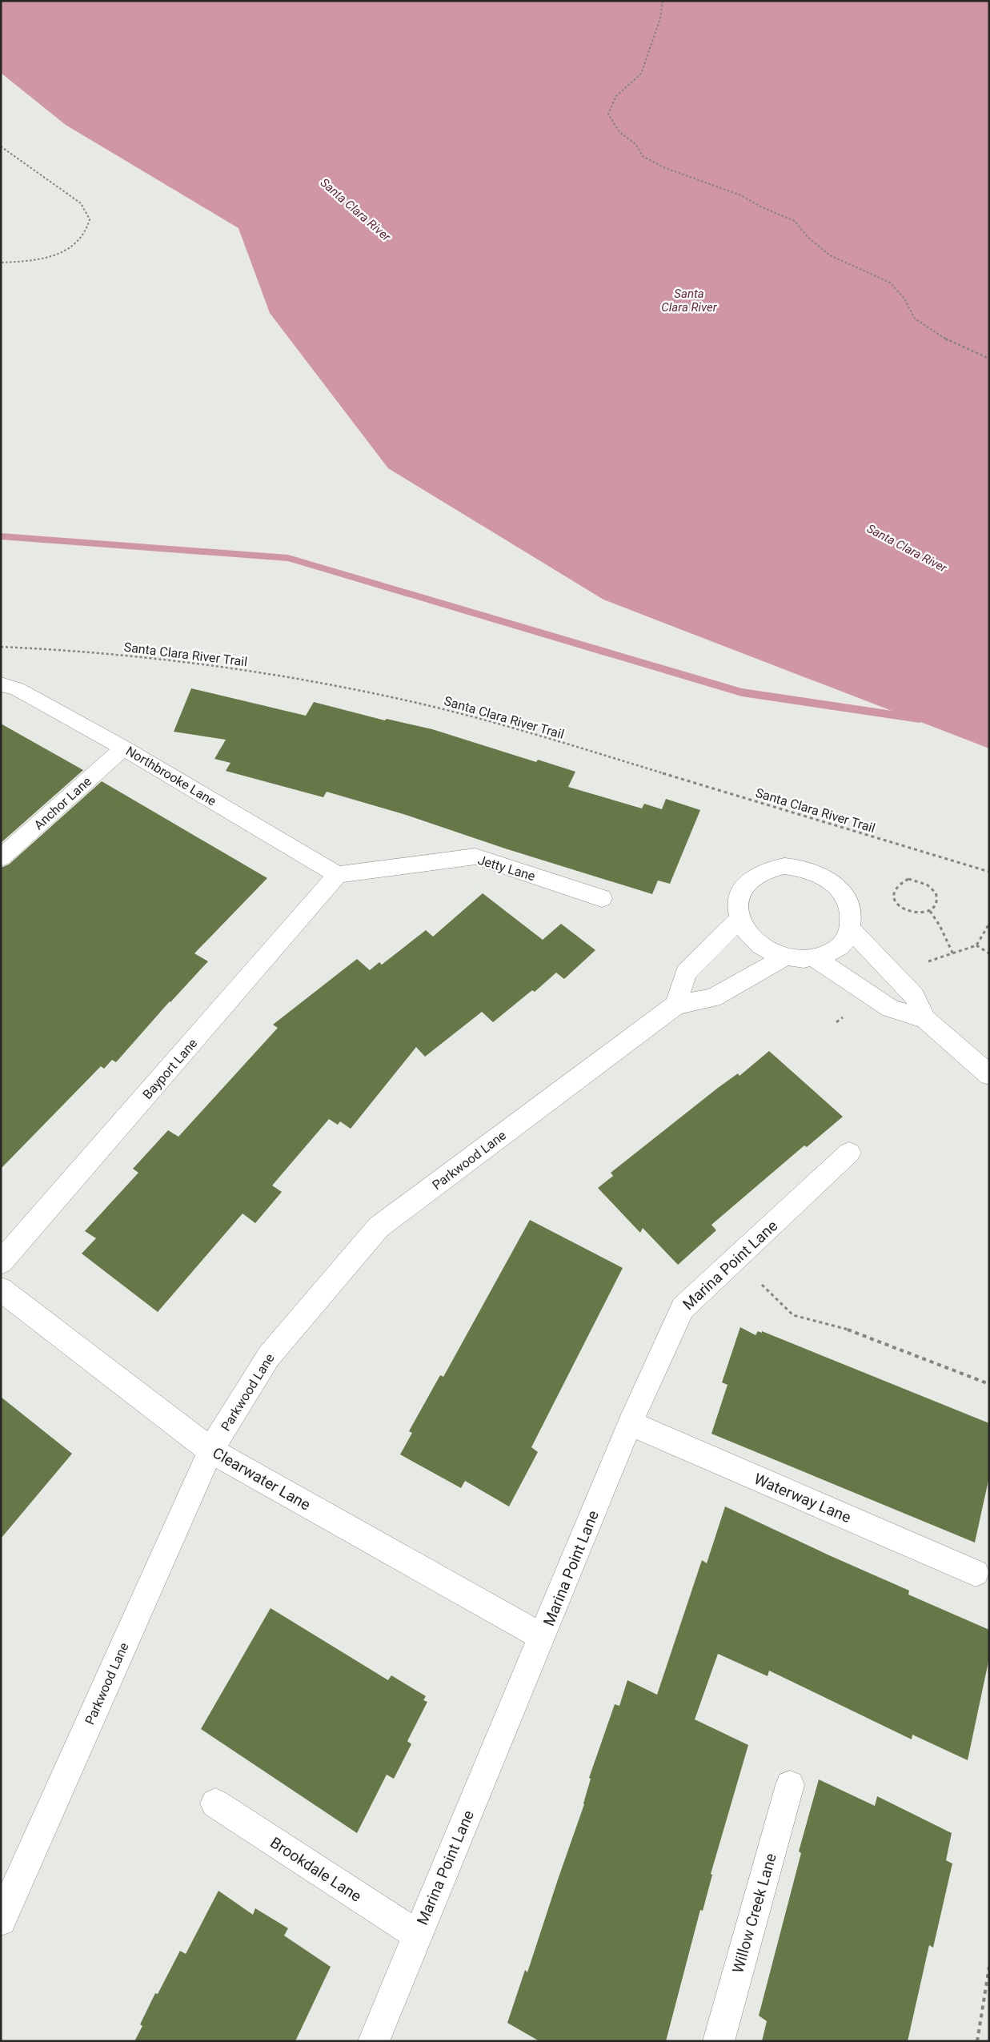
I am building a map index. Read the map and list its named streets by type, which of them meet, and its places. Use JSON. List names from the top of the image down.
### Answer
{
  "streets": {
    "street": [
      "Northbrooke Lane",
      "Anchor Lane",
      "Jetty Lane",
      "Bayport Lane",
      "Parkwood Lane",
      "Marina Point Lane",
      "Clearwater Lane",
      "Waterway Lane",
      "Brookdale Lane",
      "Willow Creek Lane"
    ],
    "path": ["Santa Clara River Trail"]
  },
  "crossings": [
    ["Northbrooke Lane", "Anchor Lane"],
    ["Northbrooke Lane", "Jetty Lane"],
    ["Northbrooke Lane", "Bayport Lane"],
    ["Jetty Lane", "Bayport Lane"],
    ["Parkwood Lane", "Clearwater Lane"],
    ["Marina Point Lane", "Clearwater Lane"],
    ["Marina Point Lane", "Waterway Lane"],
    ["Marina Point Lane", "Brookdale Lane"]
  ],
  "water": ["Santa Clara River"]
}
